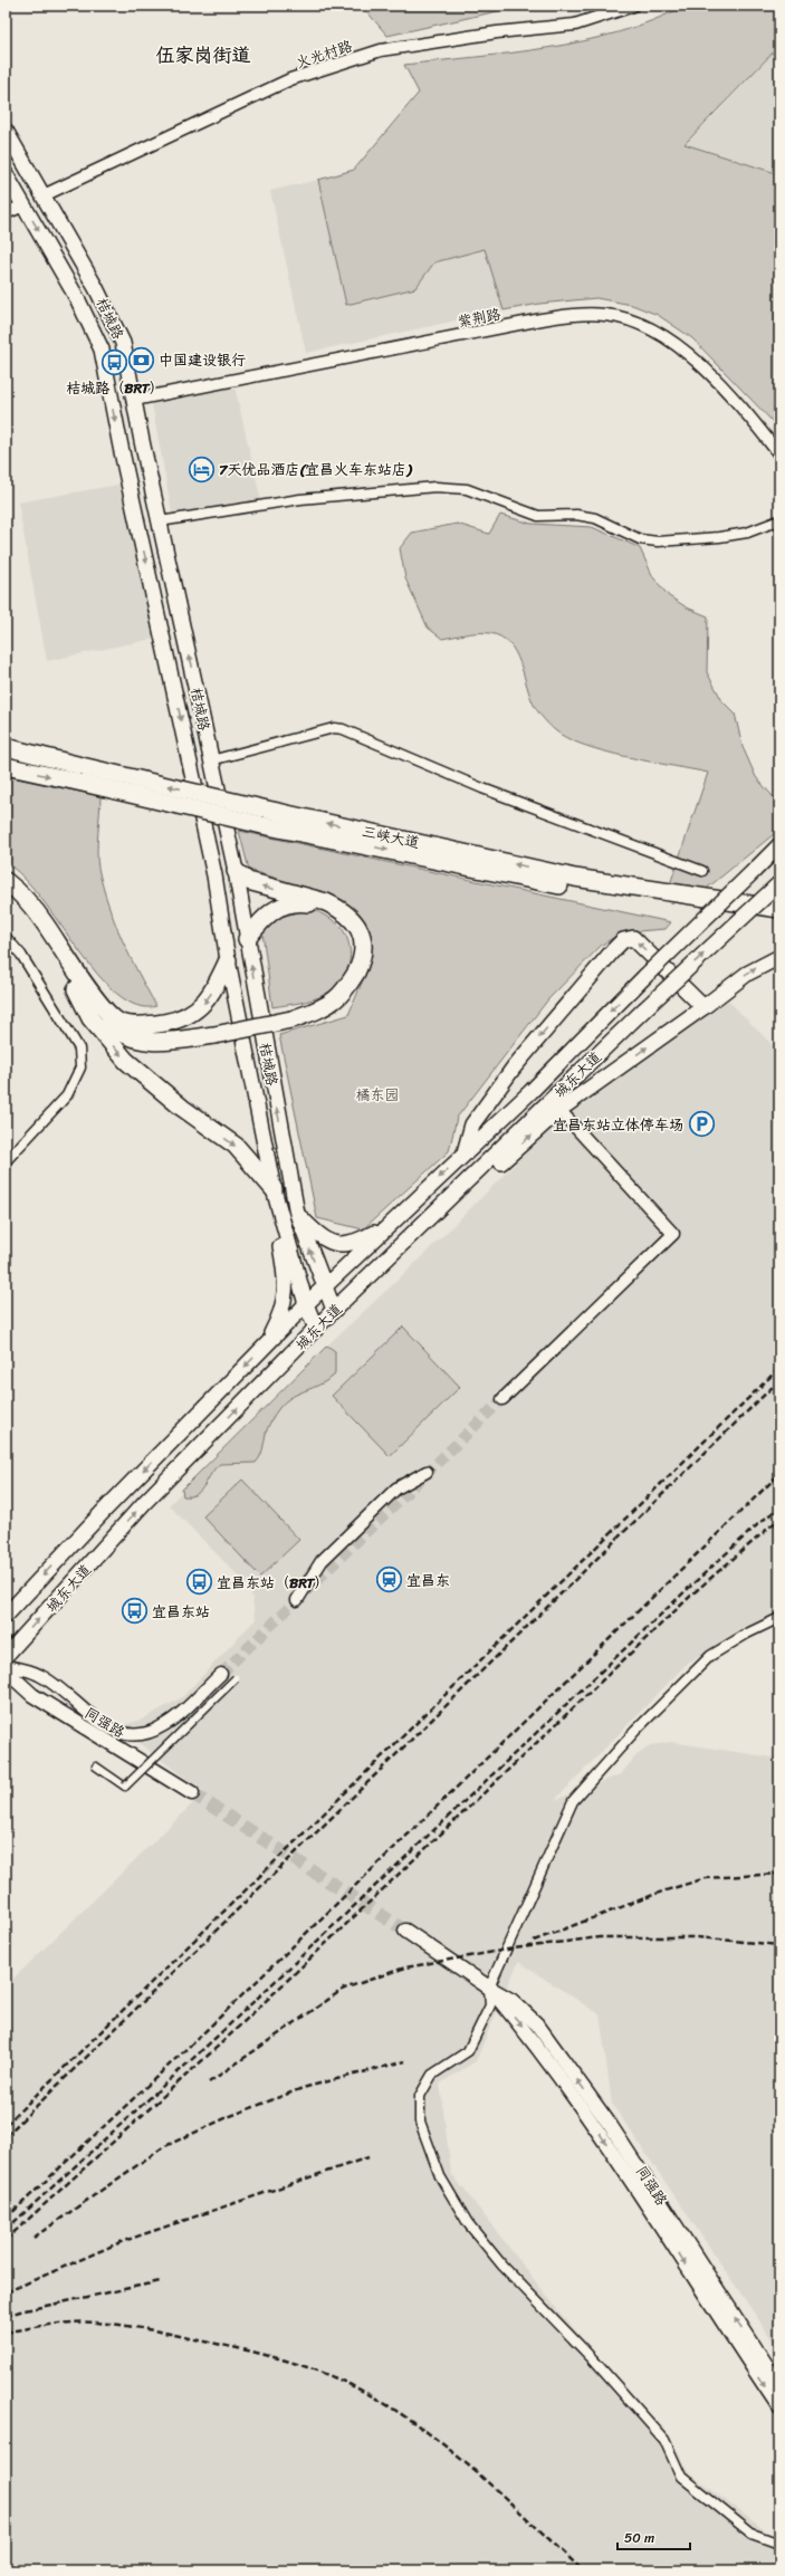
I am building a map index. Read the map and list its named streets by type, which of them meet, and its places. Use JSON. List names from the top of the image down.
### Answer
{
  "streets": {
    "highway": ["三峡大道"],
    "main road": ["桔城路", "城东大道", "同强路"],
    "street": ["火光村路", "紫荆路"]
  },
  "crossings": [
    ["火光村路", "桔城路"],
    ["紫荆路", "桔城路"],
    ["桔城路", "城东大道"]
  ],
  "districts": ["伍家岗街道"],
  "parks": ["橘东园"],
  "places": {
    "bank": ["中国建设银行"],
    "bus stop": ["桔城路（BRT）", "宜昌东站（BRT）", "宜昌东站"],
    "hotel": ["7天优品酒店(宜昌火车东站店)"],
    "parking": ["宜昌东站立体停车场"],
    "station": ["宜昌东"]
  },
  "scale_bar": "50 m"
}
